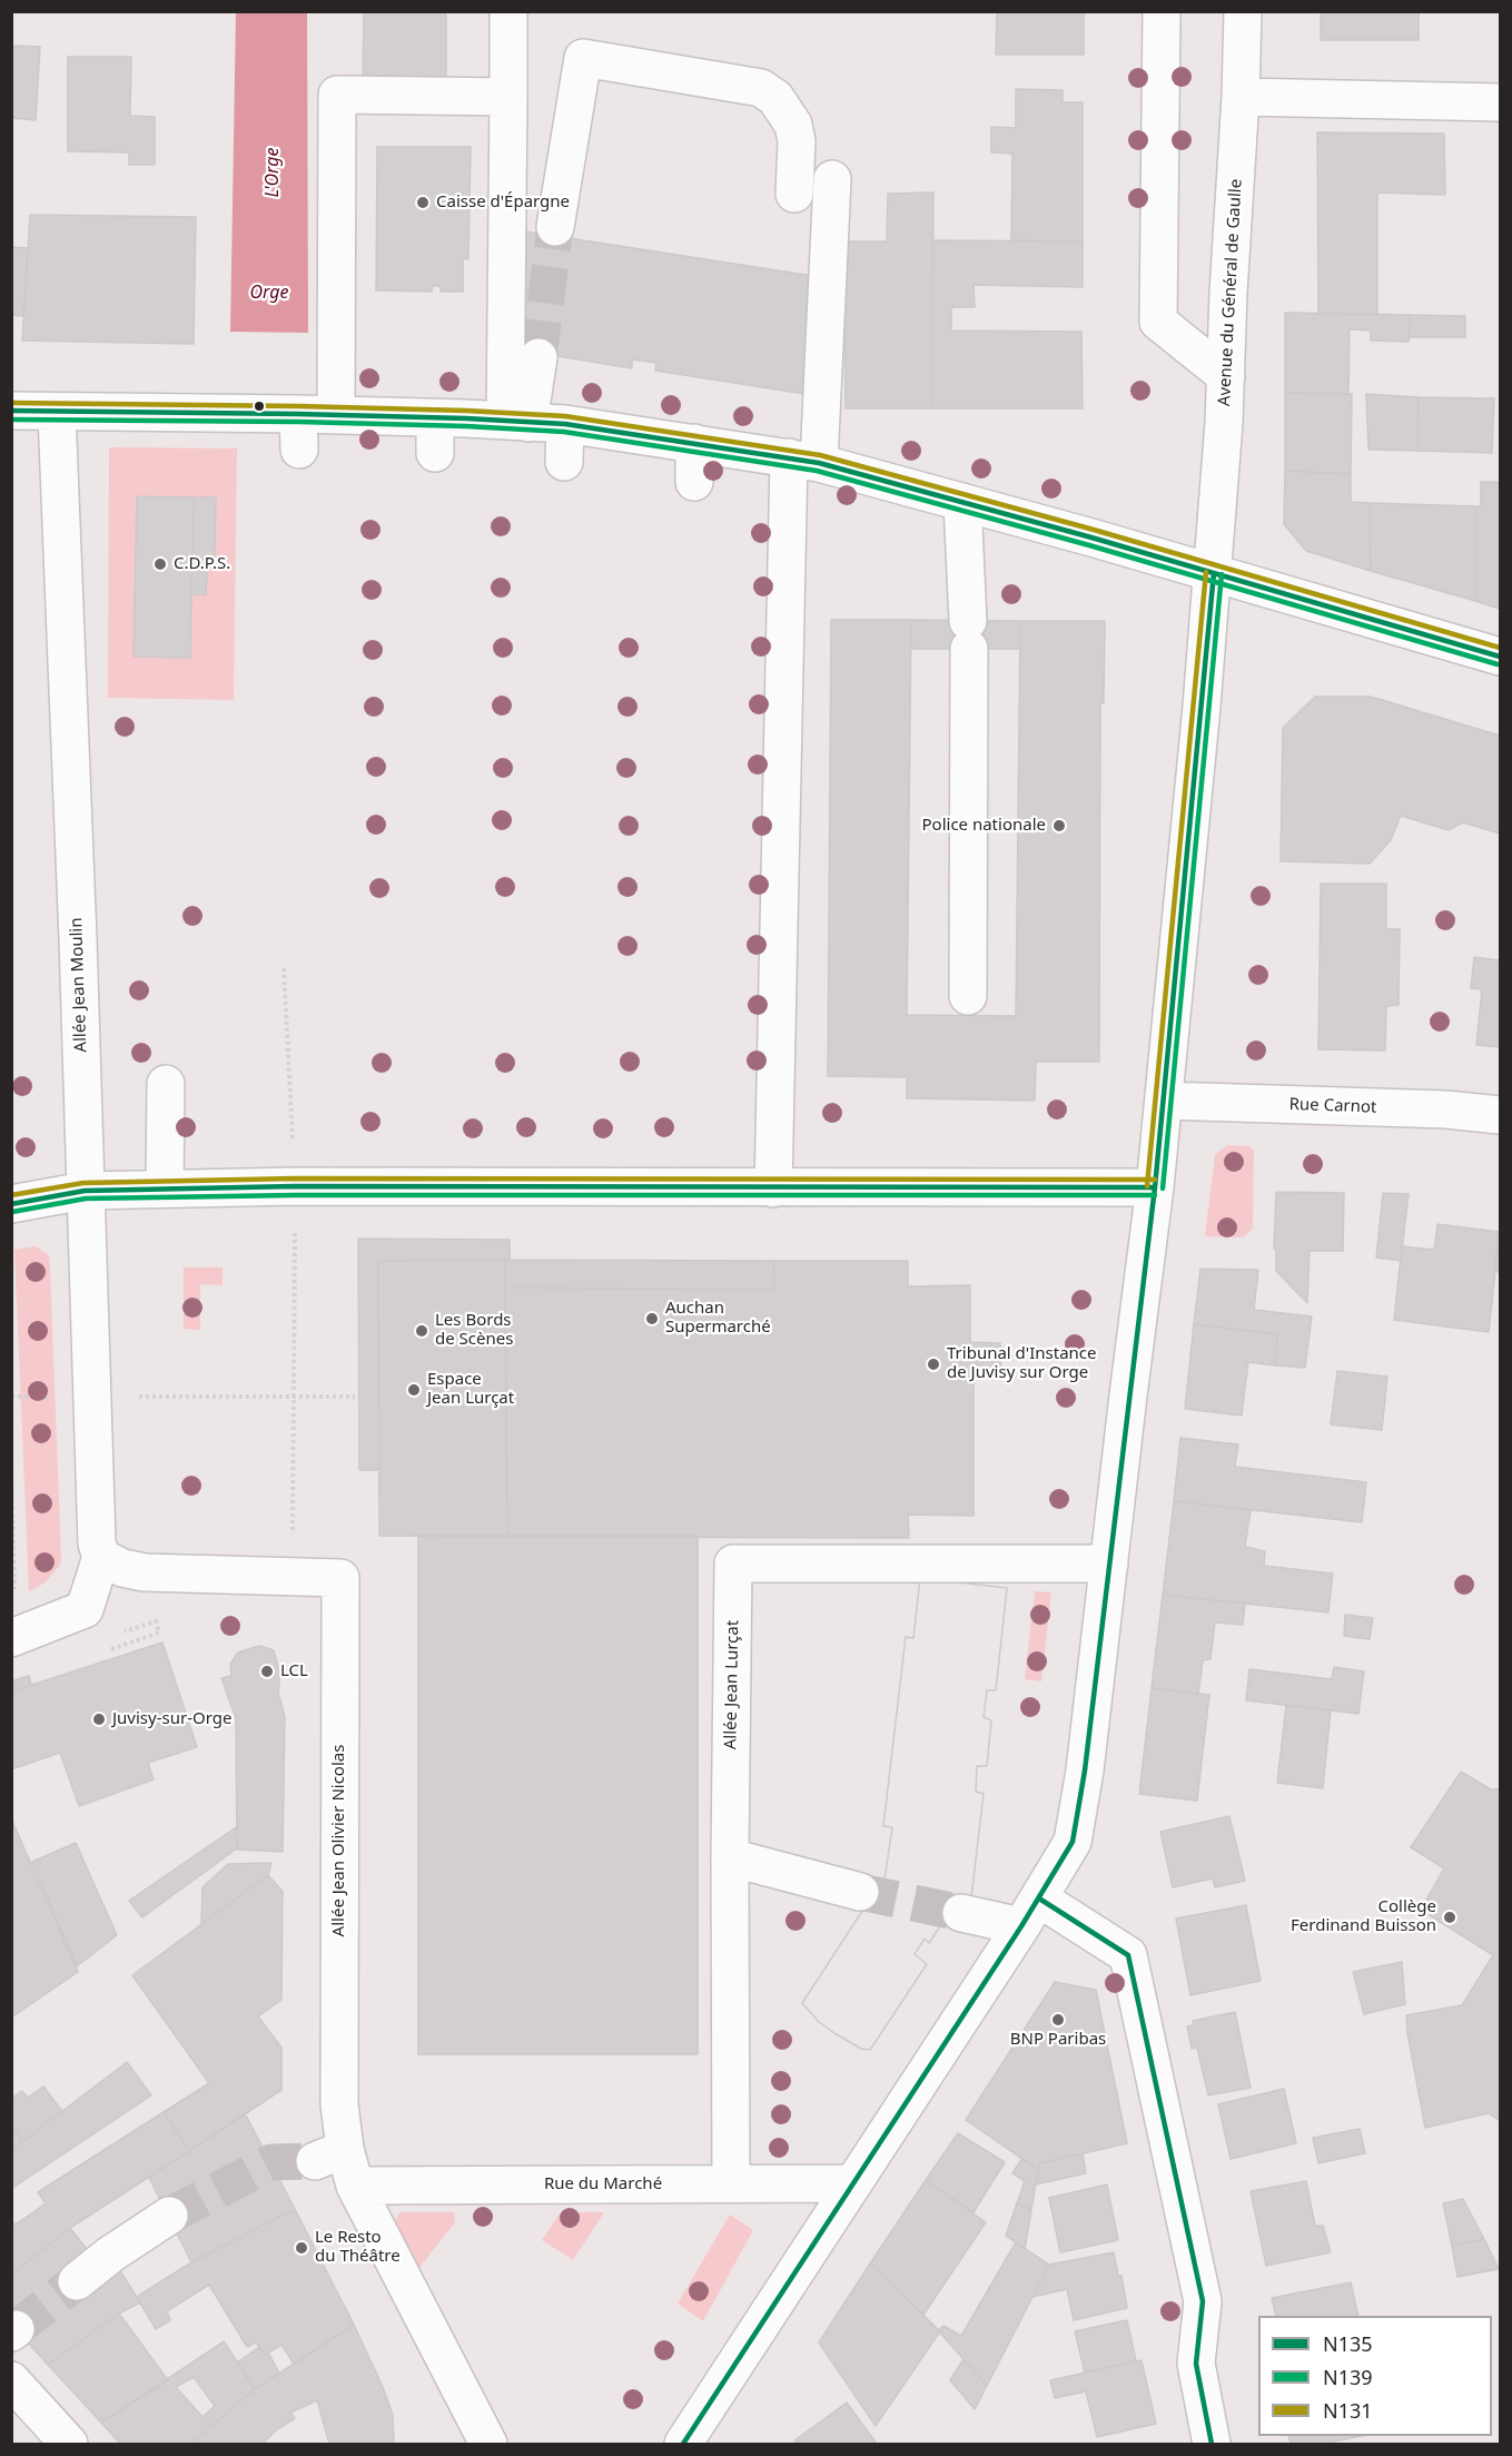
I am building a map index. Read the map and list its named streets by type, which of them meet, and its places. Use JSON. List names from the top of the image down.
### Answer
{
  "streets": {
    "street": [
      "Avenue du Général de Gaulle",
      "Allée Jean Moulin",
      "Rue Carnot",
      "Allée Jean Lurçat",
      "Allée Jean Olivier Nicolas",
      "Rue du Marché"
    ]
  },
  "crossings": [
    ["Avenue du Général de Gaulle", "Rue Carnot"],
    ["Avenue du Général de Gaulle", "Allée Jean Lurçat"],
    ["Avenue du Général de Gaulle", "Rue du Marché"],
    ["Allée Jean Moulin", "Allée Jean Olivier Nicolas"],
    ["Allée Jean Lurçat", "Rue du Marché"],
    ["Allée Jean Olivier Nicolas", "Rue du Marché"]
  ],
  "water": ["L'Orge", "Orge"],
  "places": [
    "Caisse d'Épargne",
    "C.D.P.S.",
    "Police nationale",
    "Auchan Supermarché",
    "Les Bords de Scènes",
    "Tribunal d'Instance de Juvisy sur Orge",
    "Espace Jean Lurçat",
    "LCL",
    "Juvisy-sur-Orge",
    "Collège Ferdinand Buisson",
    "BNP Paribas",
    "Le Resto du Théâtre"
  ],
  "lines": ["transit line N131", "transit line N135", "transit line N139"],
  "legend": ["N135", "N139", "N131"]
}
